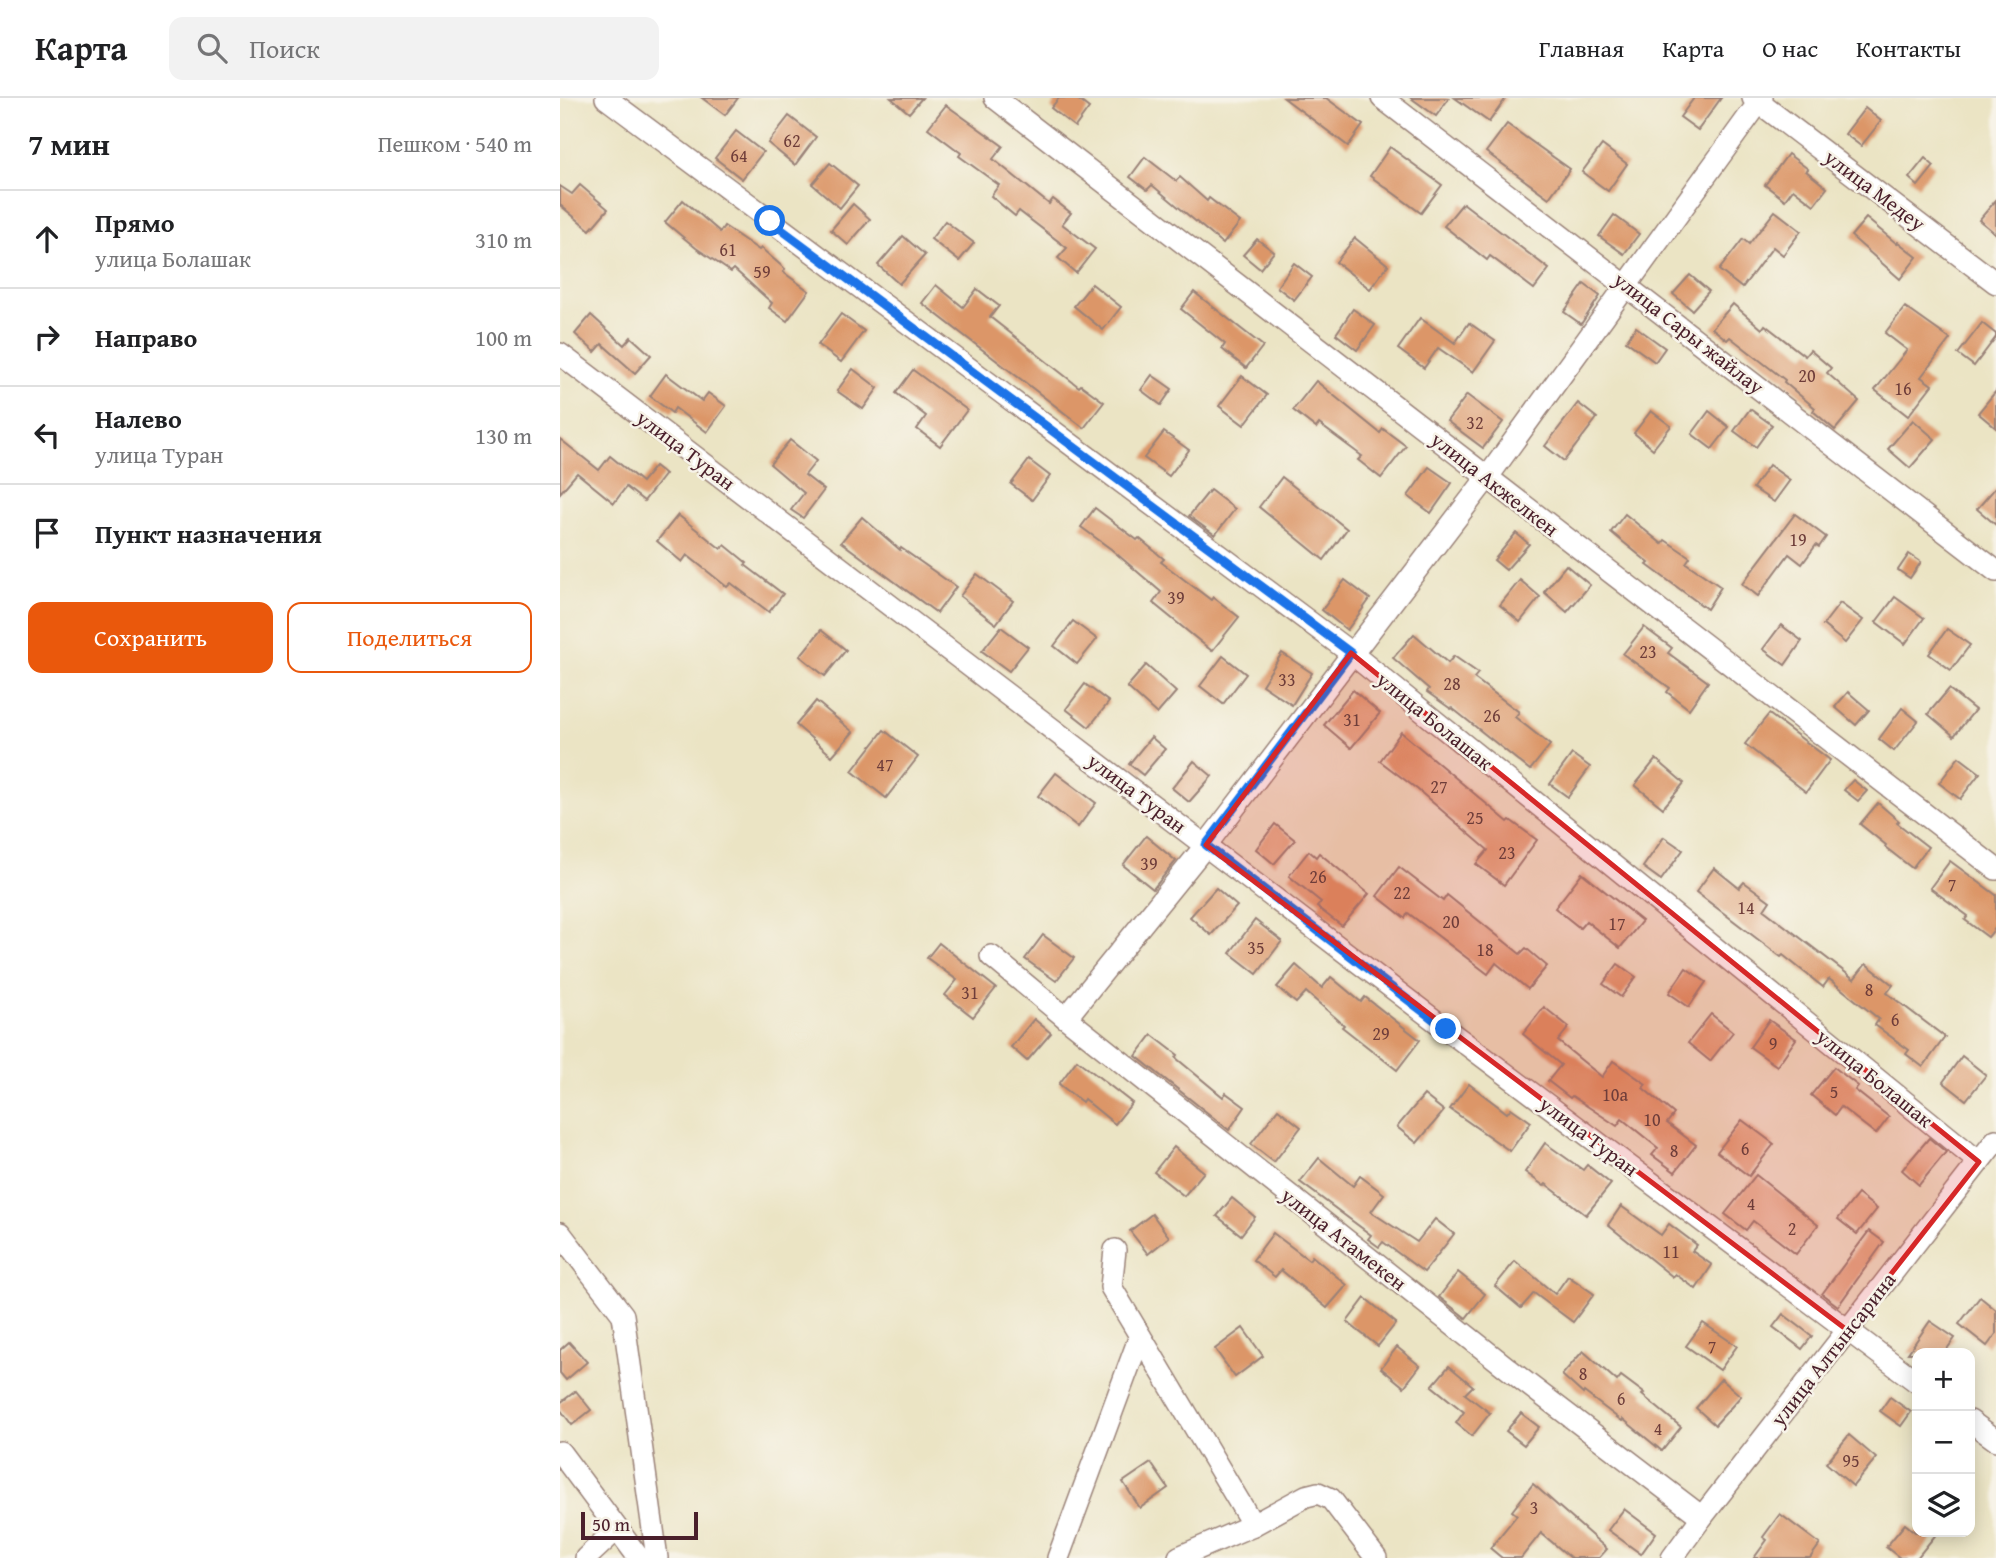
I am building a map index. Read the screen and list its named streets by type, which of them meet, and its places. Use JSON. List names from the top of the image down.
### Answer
{
  "streets": {
    "street": [
      "улица Медеу",
      "улица Сары жайлау",
      "улица Туран",
      "улица Акжелкен",
      "улица Болашак",
      "улица Атамекен",
      "улица Алтынсарина"
    ]
  },
  "crossings": [
    ["улица Туран", "улица Алтынсарина"],
    ["улица Болашак", "улица Алтынсарина"],
    ["улица Атамекен", "улица Алтынсарина"]
  ],
  "house_numbers": [
    "62",
    "64",
    "61",
    "59",
    "20",
    "16",
    "32",
    "19",
    "39",
    "23",
    "33",
    "28",
    "26",
    "31",
    "47",
    "27",
    "25",
    "23",
    "39",
    "26",
    "7",
    "22",
    "14",
    "20",
    "17",
    "35",
    "18",
    "8",
    "31",
    "6",
    "29",
    "9",
    "5",
    "10а",
    "10",
    "6",
    "8",
    "4",
    "2",
    "11",
    "7",
    "8",
    "6",
    "4",
    "95",
    "3"
  ],
  "scale_bar": "50 m",
  "page": {
    "header": "Карта",
    "search": "Поиск",
    "nav": [
      "Главная",
      "Карта",
      "О нас",
      "Контакты"
    ],
    "heading": ["7 мин", "Пешком · 540 m"],
    "list": [
      ["Прямо", "улица Болашак", "310 m"],
      ["Направо", "100 m"],
      ["Налево", "улица Туран", "130 m"],
      "Пункт назначения"
    ],
    "buttons": ["Сохранить", "Поделиться"],
    "map_buttons": ["+", "−"],
    "scale": "50 m"
  }
}
